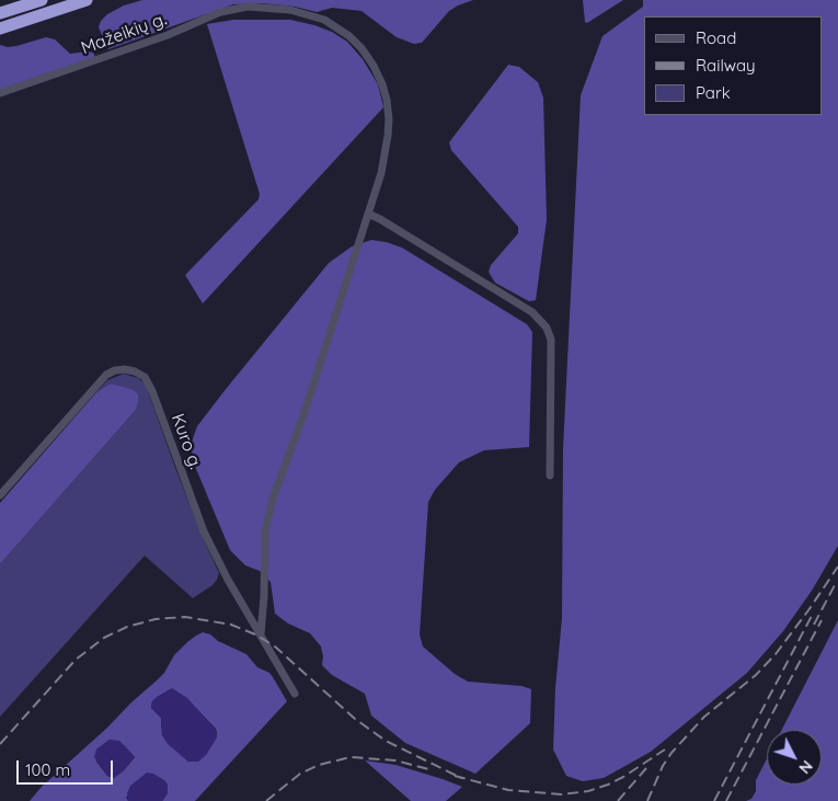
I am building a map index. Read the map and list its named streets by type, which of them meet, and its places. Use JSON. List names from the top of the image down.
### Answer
{
  "streets": {
    "street": ["Mažeikių g.", "Kuro g."]
  },
  "crossings": [
    ["Mažeikių g.", "Kuro g."]
  ],
  "legend": ["Road", "Railway", "Park"],
  "scale_bar": "100 m",
  "north": "bottom right"
}
